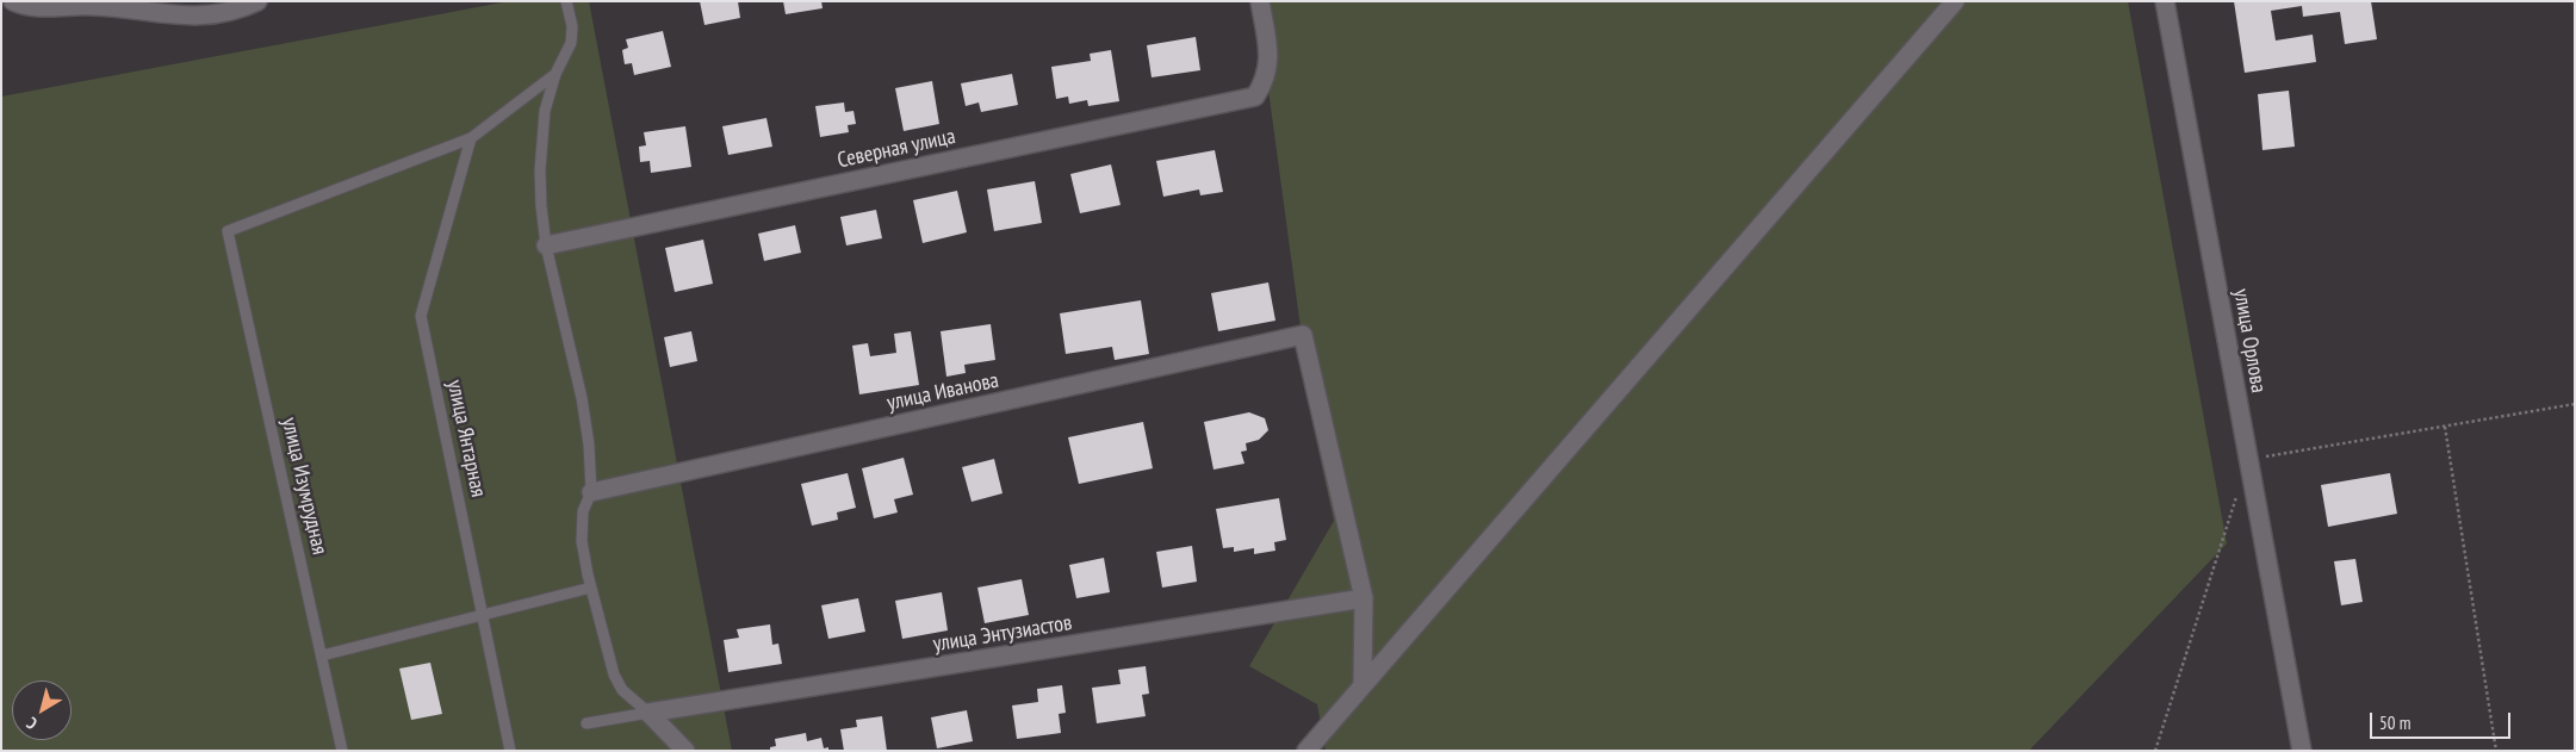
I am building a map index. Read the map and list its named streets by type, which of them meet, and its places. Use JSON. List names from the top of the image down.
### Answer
{
  "streets": {
    "street": [
      "Северная улица",
      "улица Орлова",
      "улица Иванова",
      "улица Энтузиастов"
    ],
    "lane": ["улица Янтарная", "улица Изумрудная"]
  },
  "crossings": [
    ["улица Иванова", "улица Энтузиастов"],
    ["улица Янтарная", "улица Изумрудная"]
  ],
  "scale_bar": "50 m",
  "north": "bottom left"
}
